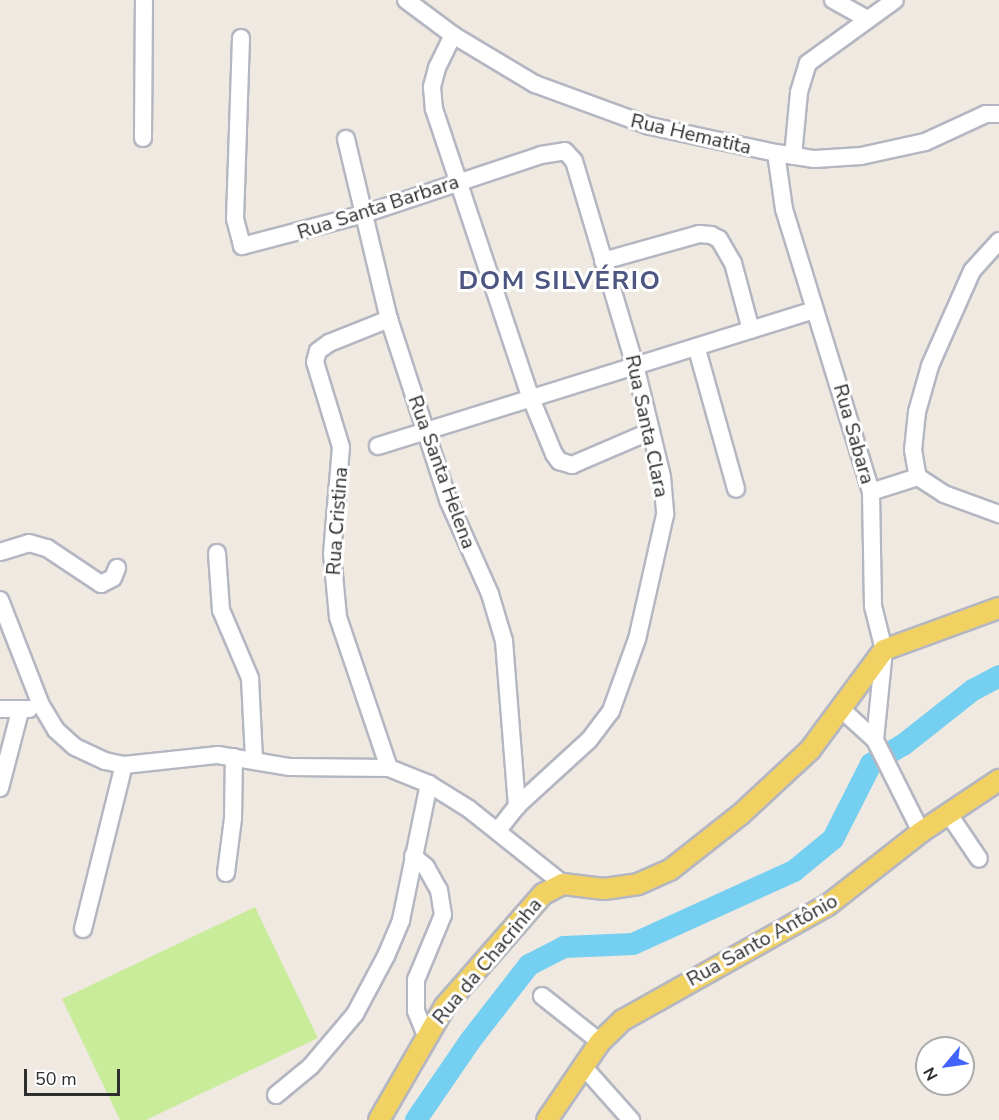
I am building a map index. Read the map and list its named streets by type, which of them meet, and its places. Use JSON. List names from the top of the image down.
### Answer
{
  "streets": {
    "main road": ["Rua Santo Antônio", "Rua da Chacrinha"],
    "street": [
      "Rua Hematita",
      "Rua Santa Barbara",
      "Rua Santa Clara",
      "Rua Sabara",
      "Rua Santa Helena",
      "Rua Cristina"
    ]
  },
  "crossings": [
    ["Rua Hematita", "Rua Sabara"],
    ["Rua Santa Barbara", "Rua Santa Clara"],
    ["Rua Santa Barbara", "Rua Santa Helena"],
    ["Rua Santa Clara", "Rua Santa Helena"],
    ["Rua Santa Helena", "Rua Cristina"]
  ],
  "districts": ["DOM SILVÉRIO"],
  "scale_bar": "50 m",
  "north": "bottom left"
}
